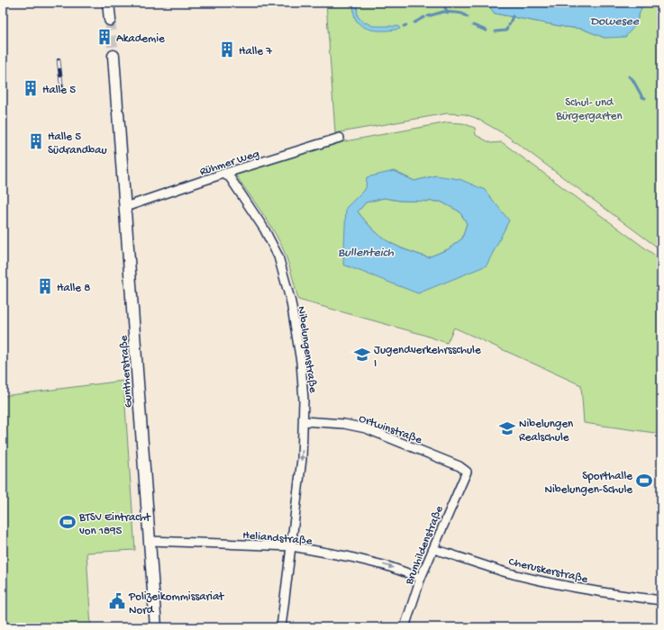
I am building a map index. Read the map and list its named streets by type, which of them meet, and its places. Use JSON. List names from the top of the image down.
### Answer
{
  "streets": {
    "street": [
      "Rühmer Weg",
      "Nibelungenstraße",
      "Guntherstraße",
      "Ortwinstraße",
      "Heliandstraße",
      "Brunhildenstraße",
      "Cheruskerstraße"
    ]
  },
  "crossings": [
    ["Rühmer Weg", "Nibelungenstraße"],
    ["Rühmer Weg", "Guntherstraße"],
    ["Nibelungenstraße", "Ortwinstraße"],
    ["Nibelungenstraße", "Heliandstraße"],
    ["Guntherstraße", "Heliandstraße"],
    ["Ortwinstraße", "Brunhildenstraße"],
    ["Heliandstraße", "Brunhildenstraße"],
    ["Brunhildenstraße", "Cheruskerstraße"]
  ],
  "one_way": ["Heliandstraße"],
  "water": ["Dowesee", "Bullenteich"],
  "parks": ["Schul- und Bürgergarten"],
  "places": {
    "building": [
      "Akademie",
      "Halle 7",
      "Halle 5",
      "Halle 5 Südrandbau",
      "Halle 8"
    ],
    "school or university": ["Jugendverkehrsschule I", "Nibelungen Realschule"],
    "sports": ["Sporthalle Nibelungen-Schule", "BTSV Eintracht von 1895"],
    "public building": ["Polizeikommissariat Nord"]
  }
}
